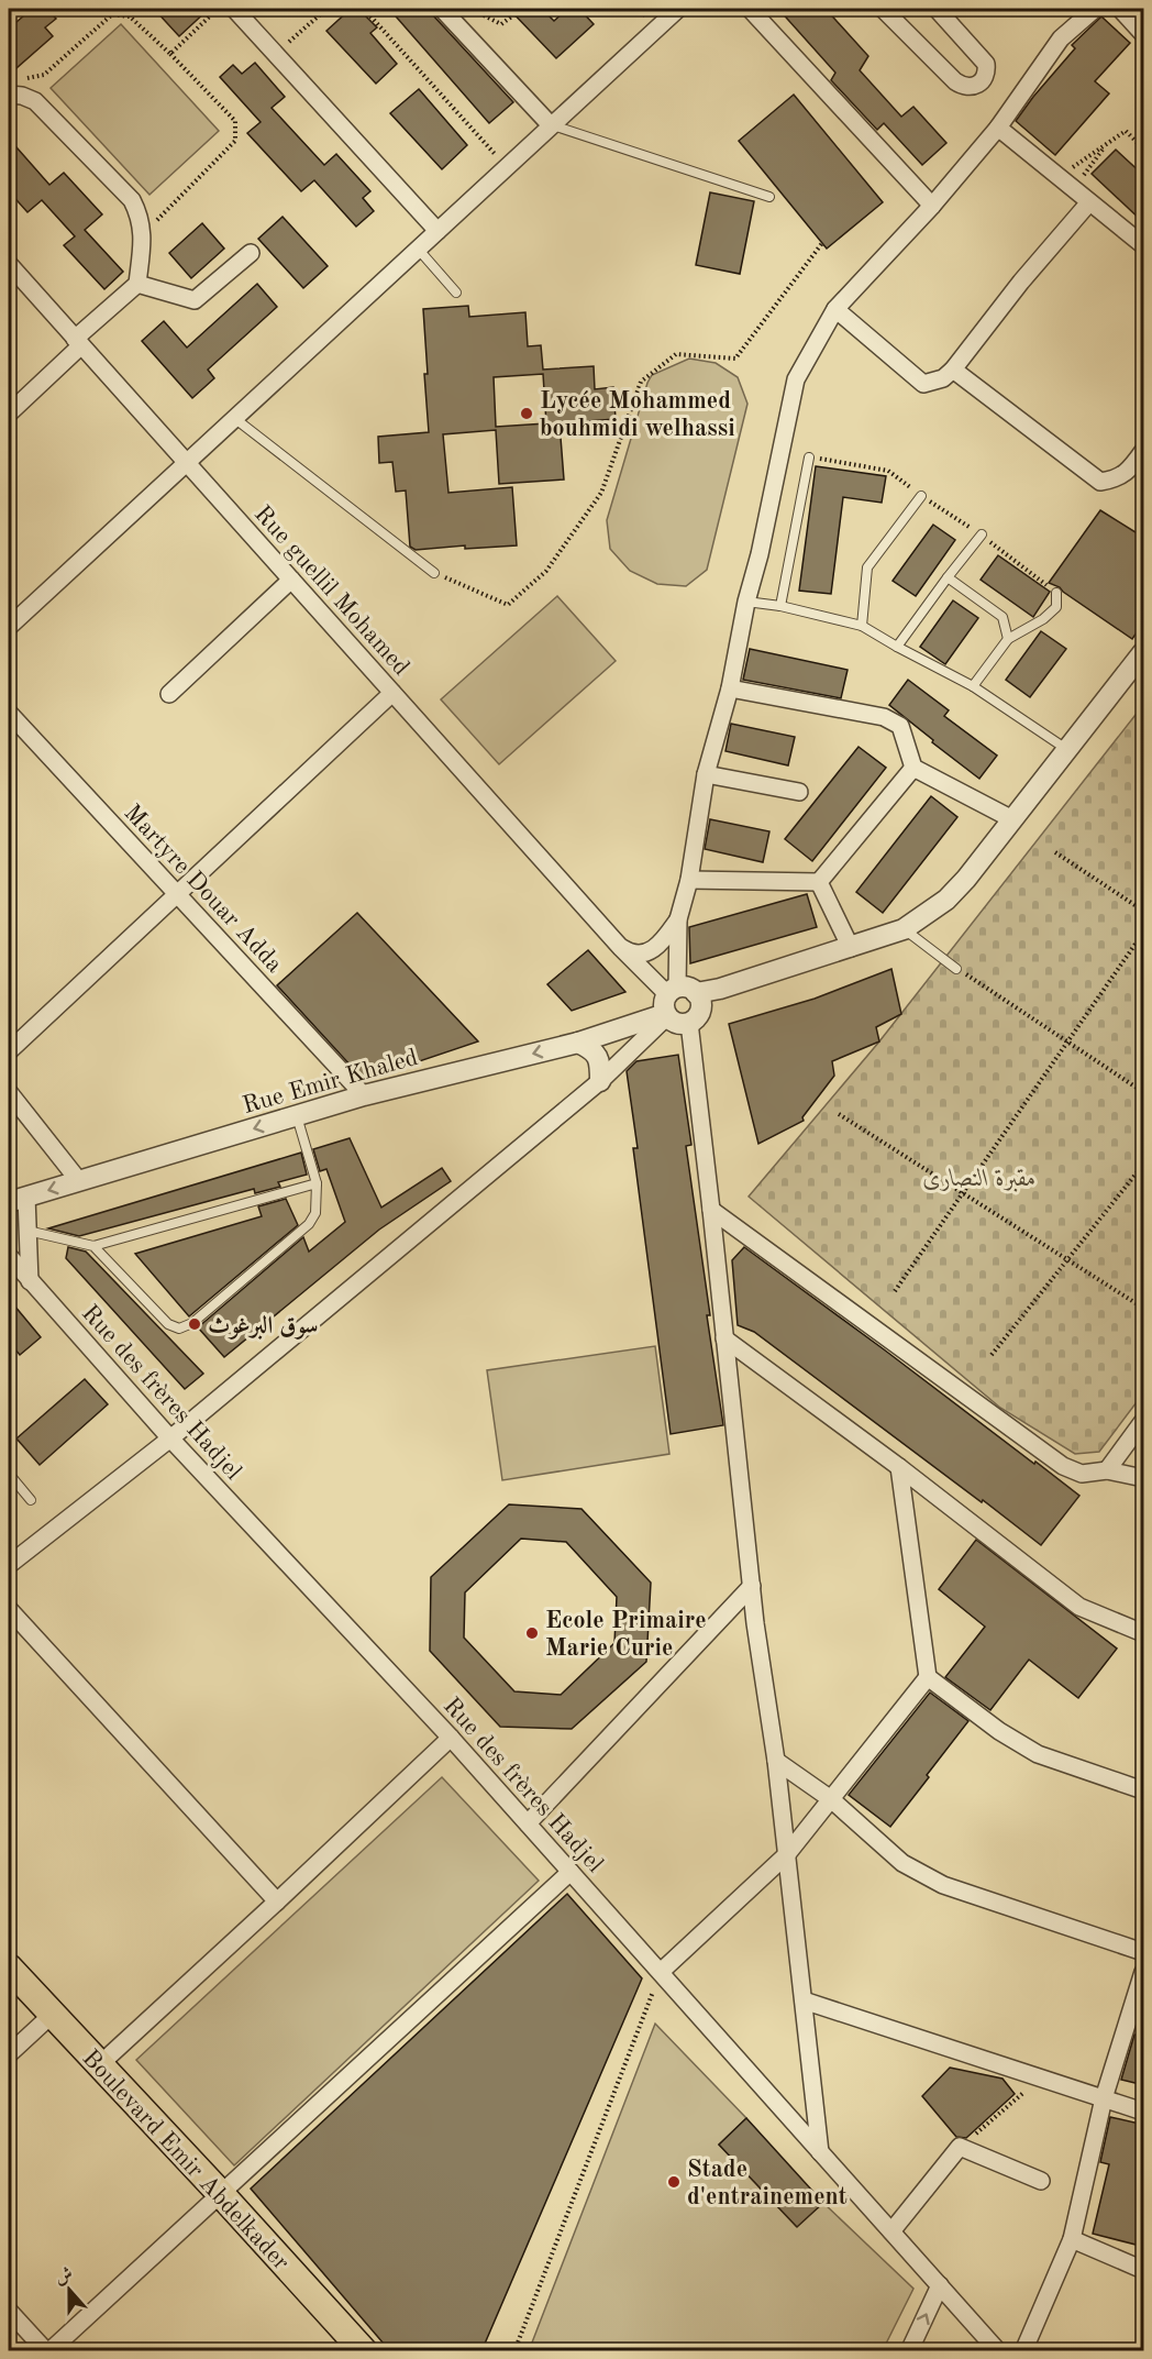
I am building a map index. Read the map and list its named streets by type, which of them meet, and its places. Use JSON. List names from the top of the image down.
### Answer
{
  "streets": {
    "main road": ["Boulevard Emir Abdelkader"],
    "street": [
      "Rue guellil Mohamed",
      "Martyre Douar Adda",
      "Rue Emir Khaled",
      "Rue des frères Hadjel"
    ]
  },
  "crossings": [
    ["Rue guellil Mohamed", "Rue Emir Khaled"],
    ["Martyre Douar Adda", "Rue Emir Khaled"]
  ],
  "parks": ["مقبرة النصارى"],
  "places": [
    "Lycée Mohammed bouhmidi welhassi",
    "سوق البرغوث",
    "Ecole Primaire Marie Curie",
    "Stade d'entrainement"
  ],
  "north": "top"
}
